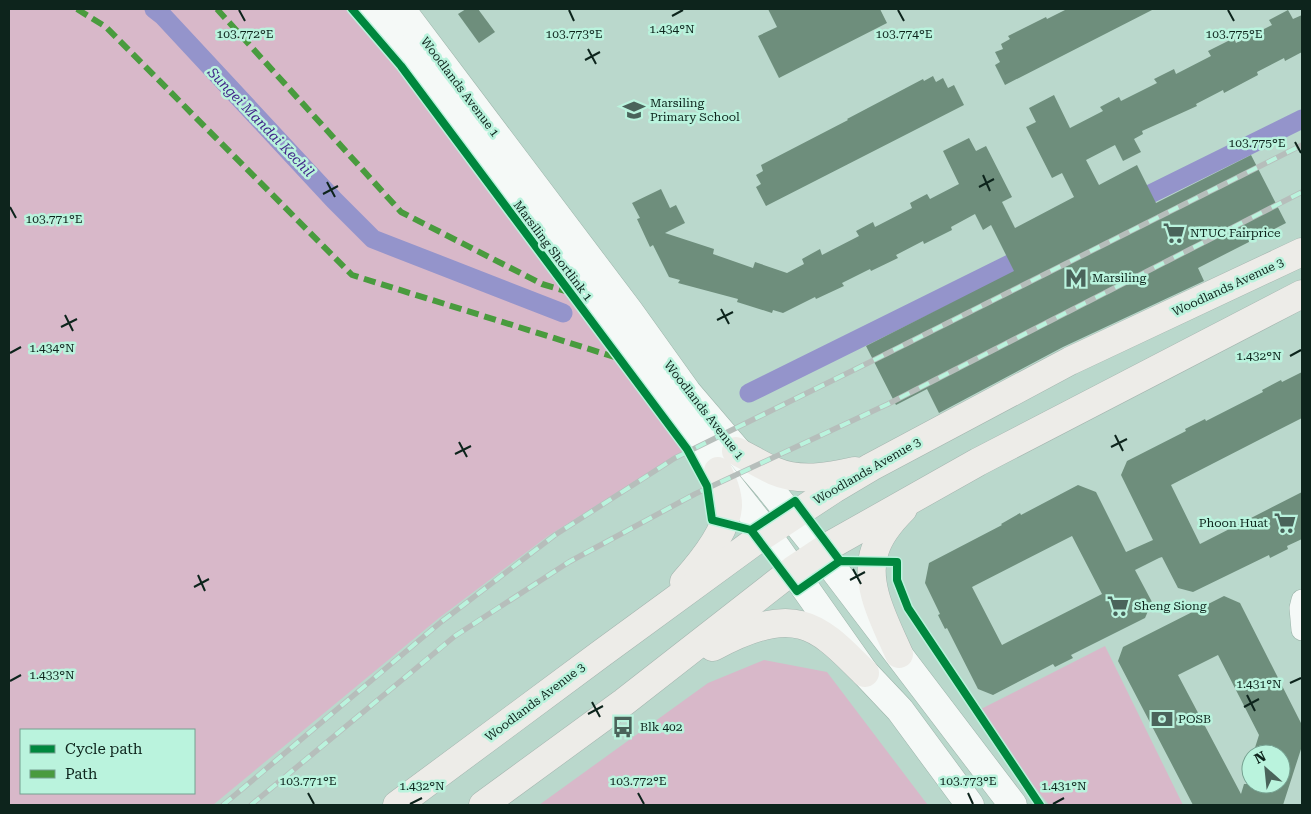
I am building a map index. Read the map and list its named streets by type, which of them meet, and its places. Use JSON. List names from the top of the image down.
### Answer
{
  "streets": {
    "main road": ["Woodlands Avenue 1", "Woodlands Avenue 3"],
    "cycle path": ["Marsiling Shortlink 1"]
  },
  "crossings": [
    ["Woodlands Avenue 1", "Woodlands Avenue 3"]
  ],
  "water": ["Sungei Mandai Kechil"],
  "places": {
    "school or university": ["Marsiling Primary School"],
    "supermarket": ["NTUC Fairprice", "Phoon Huat", "Sheng Siong"],
    "metro station": ["Marsiling"],
    "bank": ["POSB"],
    "bus stop": ["Blk 402"]
  },
  "legend": ["Cycle path", "Path"],
  "north": "top left",
  "coordinates": [
    "1.434°N",
    "103.775°E",
    "103.772°E",
    "103.773°E",
    "103.774°E",
    "103.771°E",
    "1.432°N",
    "1.433°N",
    "1.431°N"
  ]
}
